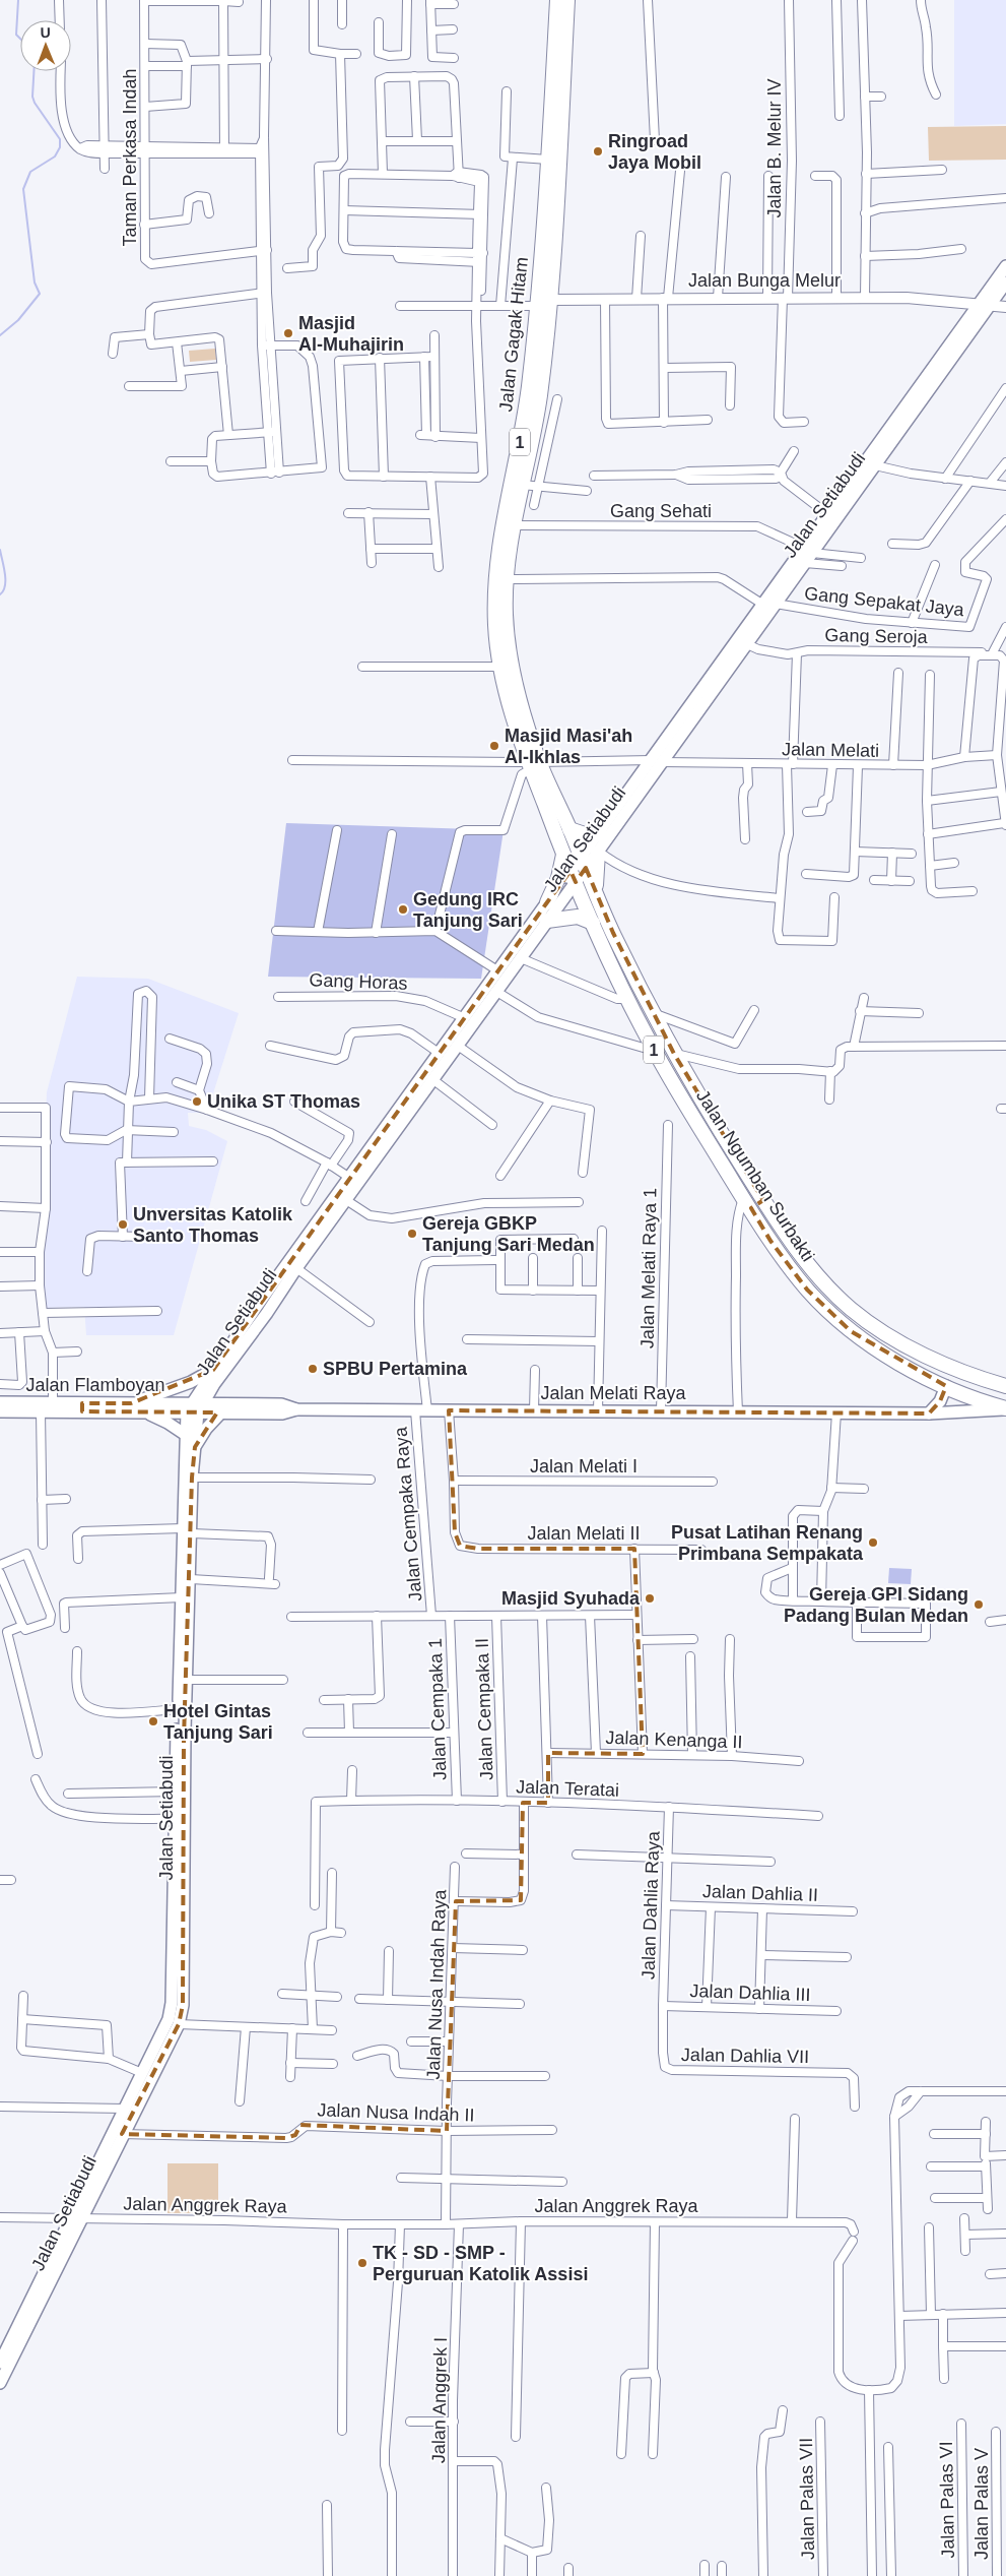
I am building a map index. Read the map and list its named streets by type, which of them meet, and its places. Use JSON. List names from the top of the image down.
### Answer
{
  "streets": {
    "highway": ["Jalan Gagak Hitam", "1", "Jalan Ngumban Surbakti"],
    "main road": ["Jalan Setiabudi", "Jalan Flamboyan", "Jalan Melati Raya"],
    "street": [
      "Jalan B. Melur IV",
      "Taman Perkasa Indah",
      "Jalan Bunga Melur",
      "Gang Sehati",
      "Gang Sepakat Jaya",
      "Gang Seroja",
      "Jalan Melati",
      "Gang Horas",
      "Jalan Melati Raya 1",
      "Jalan Melati I",
      "Jalan Cempaka Raya",
      "Jalan Melati II",
      "Jalan Cempaka 1",
      "Jalan Cempaka II",
      "Jalan Kenanga II",
      "Jalan Teratai",
      "Jalan Dahlia II",
      "Jalan Dahlia Raya",
      "Jalan Nusa Indah Raya",
      "Jalan Dahlia III",
      "Jalan Dahlia VII",
      "Jalan Nusa Indah II",
      "Jalan Anggrek Raya",
      "Jalan Anggrek I",
      "Jalan Palas VII",
      "Jalan Palas VI",
      "Jalan Palas V"
    ]
  },
  "crossings": [
    ["Jalan B. Melur IV", "Jalan Bunga Melur"],
    ["Jalan Bunga Melur", "Jalan Gagak Hitam"],
    ["Jalan Bunga Melur", "Jalan Setiabudi"],
    ["Jalan Gagak Hitam", "Jalan Setiabudi"],
    ["Jalan Gagak Hitam", "Gang Sehati"],
    ["Jalan Gagak Hitam", "Jalan Melati"],
    ["Jalan Gagak Hitam", "Jalan Ngumban Surbakti"],
    ["Jalan Setiabudi", "Gang Sehati"],
    ["Jalan Setiabudi", "Gang Sepakat Jaya"],
    ["Jalan Setiabudi", "Gang Seroja"],
    ["Jalan Setiabudi", "Jalan Melati"],
    ["Jalan Setiabudi", "Gang Horas"],
    ["Jalan Setiabudi", "Jalan Ngumban Surbakti"],
    ["Jalan Setiabudi", "Jalan Flamboyan"],
    ["Jalan Setiabudi", "Jalan Melati Raya"],
    ["Jalan Setiabudi", "Jalan Nusa Indah II"],
    ["Jalan Setiabudi", "Jalan Anggrek Raya"],
    ["Jalan Ngumban Surbakti", "Jalan Melati Raya"],
    ["Jalan Melati Raya 1", "Jalan Melati Raya"],
    ["Jalan Flamboyan", "Jalan Melati Raya"],
    ["Jalan Melati Raya", "Jalan Cempaka Raya"],
    ["Jalan Melati I", "Jalan Melati II"],
    ["Jalan Cempaka 1", "Jalan Teratai"],
    ["Jalan Cempaka II", "Jalan Teratai"],
    ["Jalan Teratai", "Jalan Dahlia Raya"],
    ["Jalan Dahlia II", "Jalan Dahlia Raya"],
    ["Jalan Dahlia Raya", "Jalan Dahlia III"],
    ["Jalan Dahlia Raya", "Jalan Dahlia VII"],
    ["Jalan Nusa Indah Raya", "Jalan Nusa Indah II"],
    ["Jalan Nusa Indah Raya", "Jalan Anggrek Raya"],
    ["Jalan Dahlia III", "Jalan Dahlia VII"],
    ["Jalan Anggrek Raya", "Jalan Anggrek I"]
  ],
  "places": [
    "Ringroad Jaya Mobil",
    "Masjid Al-Muhajirin",
    "Masjid Masi'ah Al-Ikhlas",
    "Gedung IRC Tanjung Sari",
    "Unika ST Thomas",
    "Unversitas Katolik Santo Thomas",
    "Gereja GBKP Tanjung Sari Medan",
    "SPBU Pertamina",
    "Pusat Latihan Renang Primbana Sempakata",
    "Masjid Syuhada",
    "Gereja GPI Sidang Padang Bulan Medan",
    "Hotel Gintas Tanjung Sari",
    "TK - SD - SMP - Perguruan Katolik Assisi"
  ],
  "north": "top"
}
